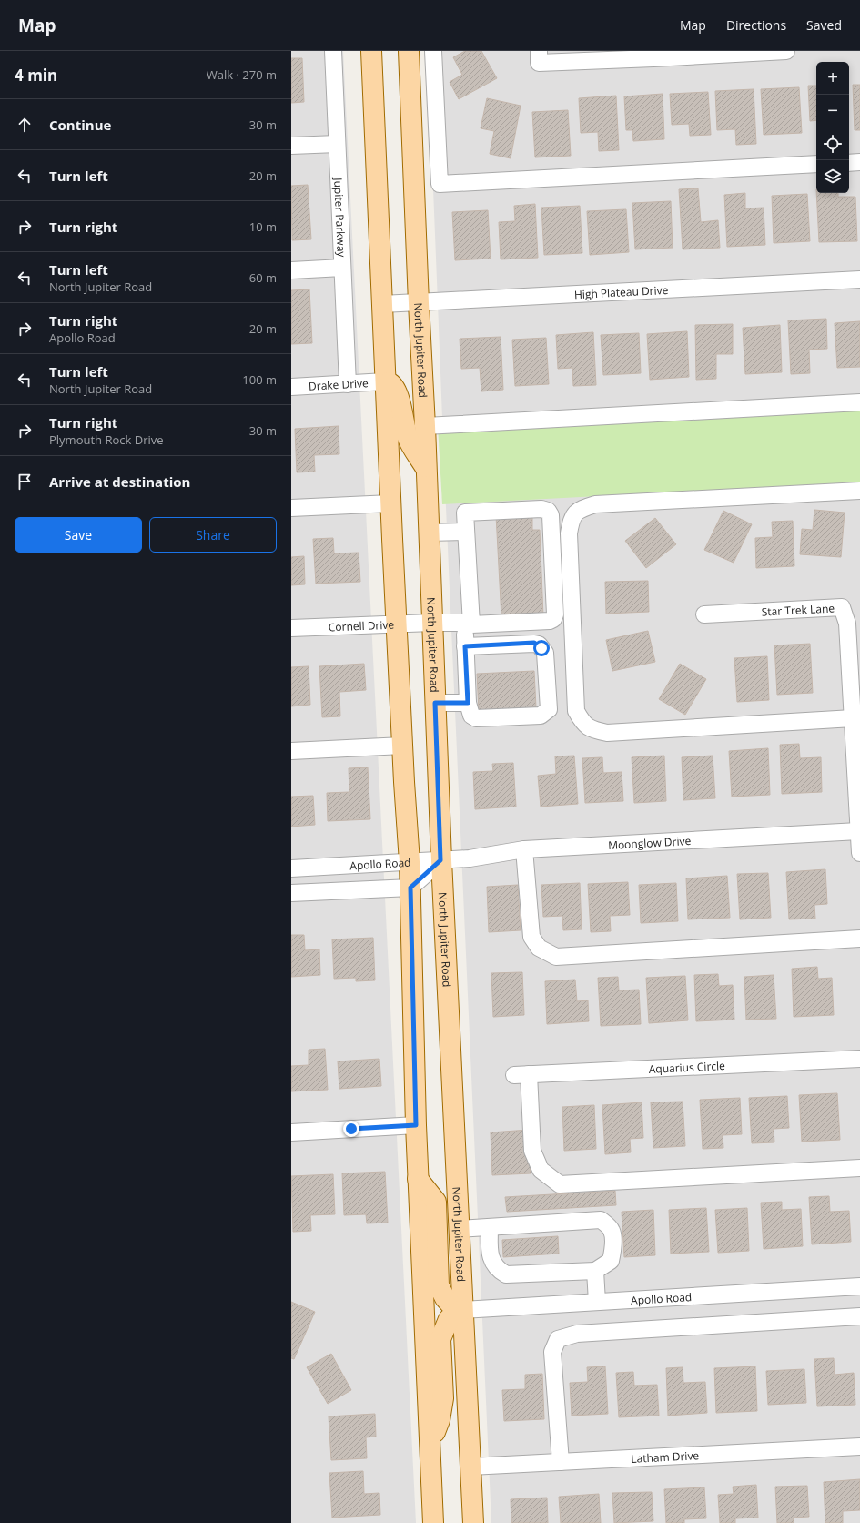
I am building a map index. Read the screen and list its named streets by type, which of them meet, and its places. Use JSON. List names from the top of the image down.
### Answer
{
  "streets": {
    "main road": ["North Jupiter Road"],
    "street": [
      "Jupiter Parkway",
      "High Plateau Drive",
      "Drake Drive",
      "Star Trek Lane",
      "Cornell Drive",
      "Moonglow Drive",
      "Apollo Road",
      "Aquarius Circle",
      "Latham Drive"
    ]
  },
  "crossings": [
    ["Jupiter Parkway", "Drake Drive"],
    ["High Plateau Drive", "North Jupiter Road"],
    ["North Jupiter Road", "Cornell Drive"],
    ["North Jupiter Road", "Moonglow Drive"],
    ["North Jupiter Road", "Apollo Road"],
    ["North Jupiter Road", "Latham Drive"],
    ["Star Trek Lane", "Moonglow Drive"],
    ["Moonglow Drive", "Apollo Road"]
  ],
  "page": {
    "header": "Map",
    "nav": ["Map", "Directions", "Saved"],
    "heading": ["4 min", "Walk · 270 m"],
    "map_buttons": ["+", "−"],
    "list": [
      ["Continue", "30 m"],
      ["Turn left", "20 m"],
      ["Turn right", "10 m"],
      ["Turn left", "North Jupiter Road", "60 m"],
      ["Turn right", "Apollo Road", "20 m"],
      ["Turn left", "North Jupiter Road", "100 m"],
      ["Turn right", "Plymouth Rock Drive", "30 m"],
      "Arrive at destination"
    ],
    "buttons": ["Save", "Share"]
  }
}
